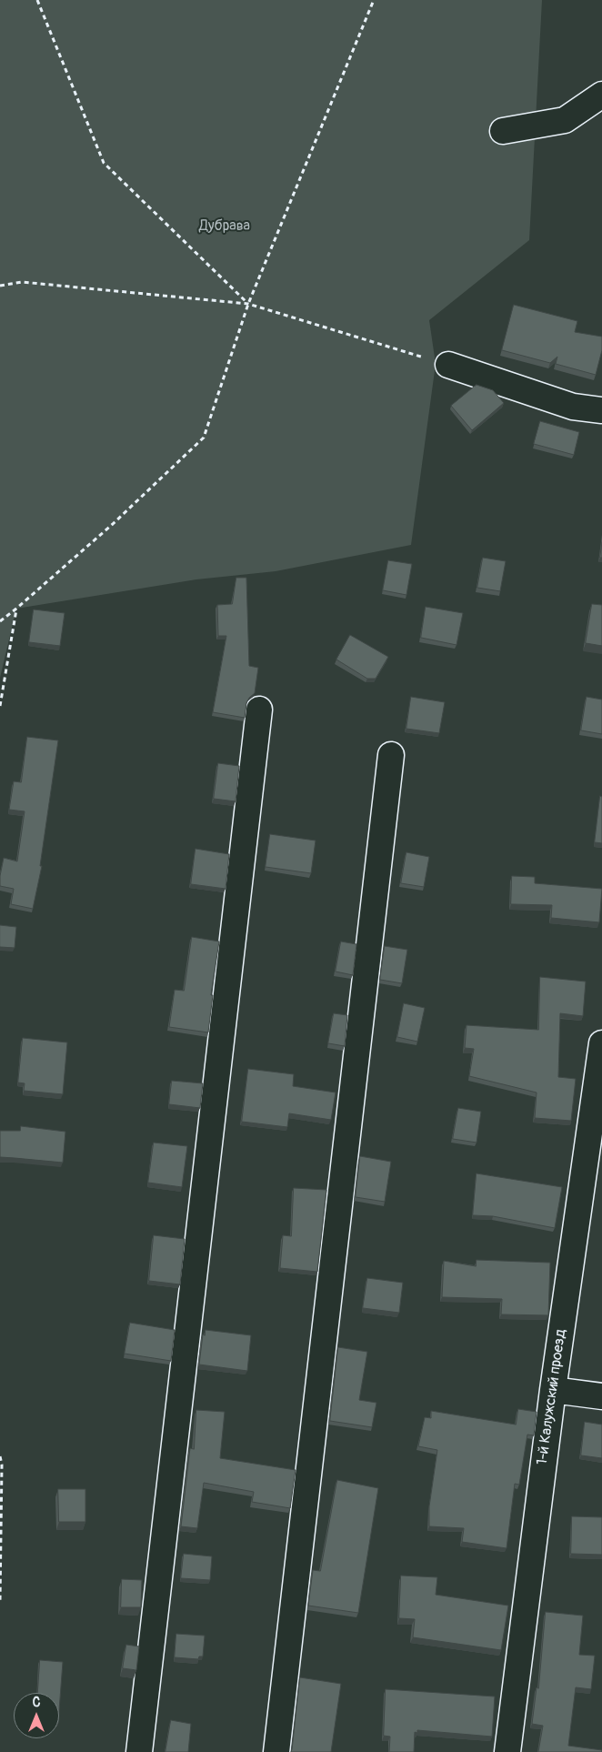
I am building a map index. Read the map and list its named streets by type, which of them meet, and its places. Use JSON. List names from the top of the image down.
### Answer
{
  "streets": {
    "street": ["1-й Калужский проезд"]
  },
  "parks": ["Дубрава"],
  "north": "top"
}
